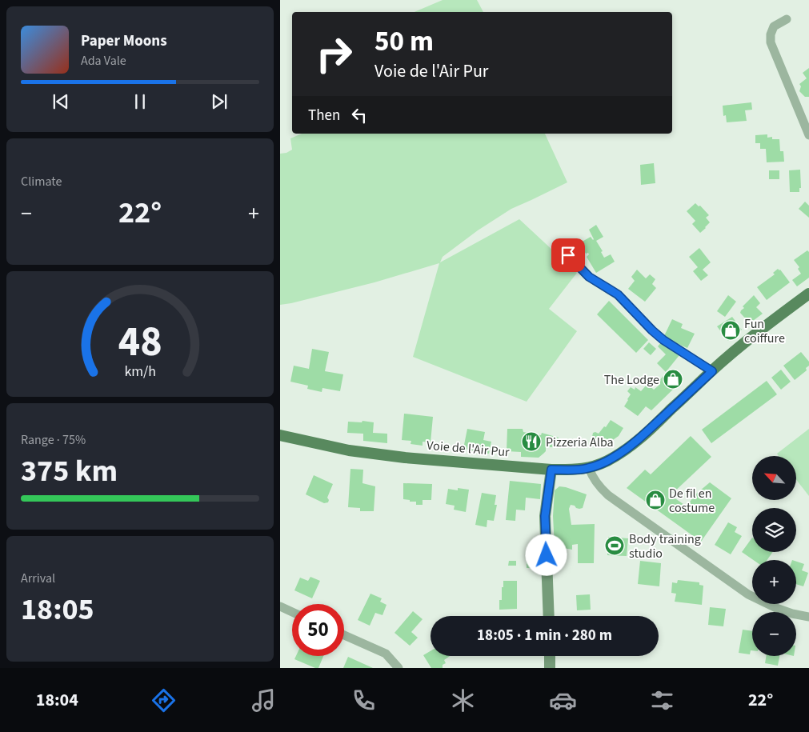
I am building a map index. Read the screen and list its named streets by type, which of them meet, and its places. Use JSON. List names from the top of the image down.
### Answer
{
  "streets": {
    "main road": ["Voie de l'Air Pur"]
  },
  "places": {
    "shop": ["Fun coiffure", "The Lodge", "De fil en costume"],
    "restaurant": ["Pizzeria Alba"],
    "sports": ["Body training studio"]
  },
  "north": "top left",
  "page": {
    "turn": ["50 m", "Voie de l'Air Pur"],
    "song": ["Paper Moons", "Ada Vale"],
    "then": "Then",
    "tile": [
      "Climate",
      ["Range · 75%", "375 km"],
      ["Arrival", "18:05"]
    ],
    "heat": ["−", "22°", "+"],
    "map_buttons": ["+", "−"],
    "limit": "50",
    "trip": "18:05 · 1 min · 280 m",
    "tabs": ["18:04", "22°"],
    "gauge": ["48", "km/h"]
  }
}
